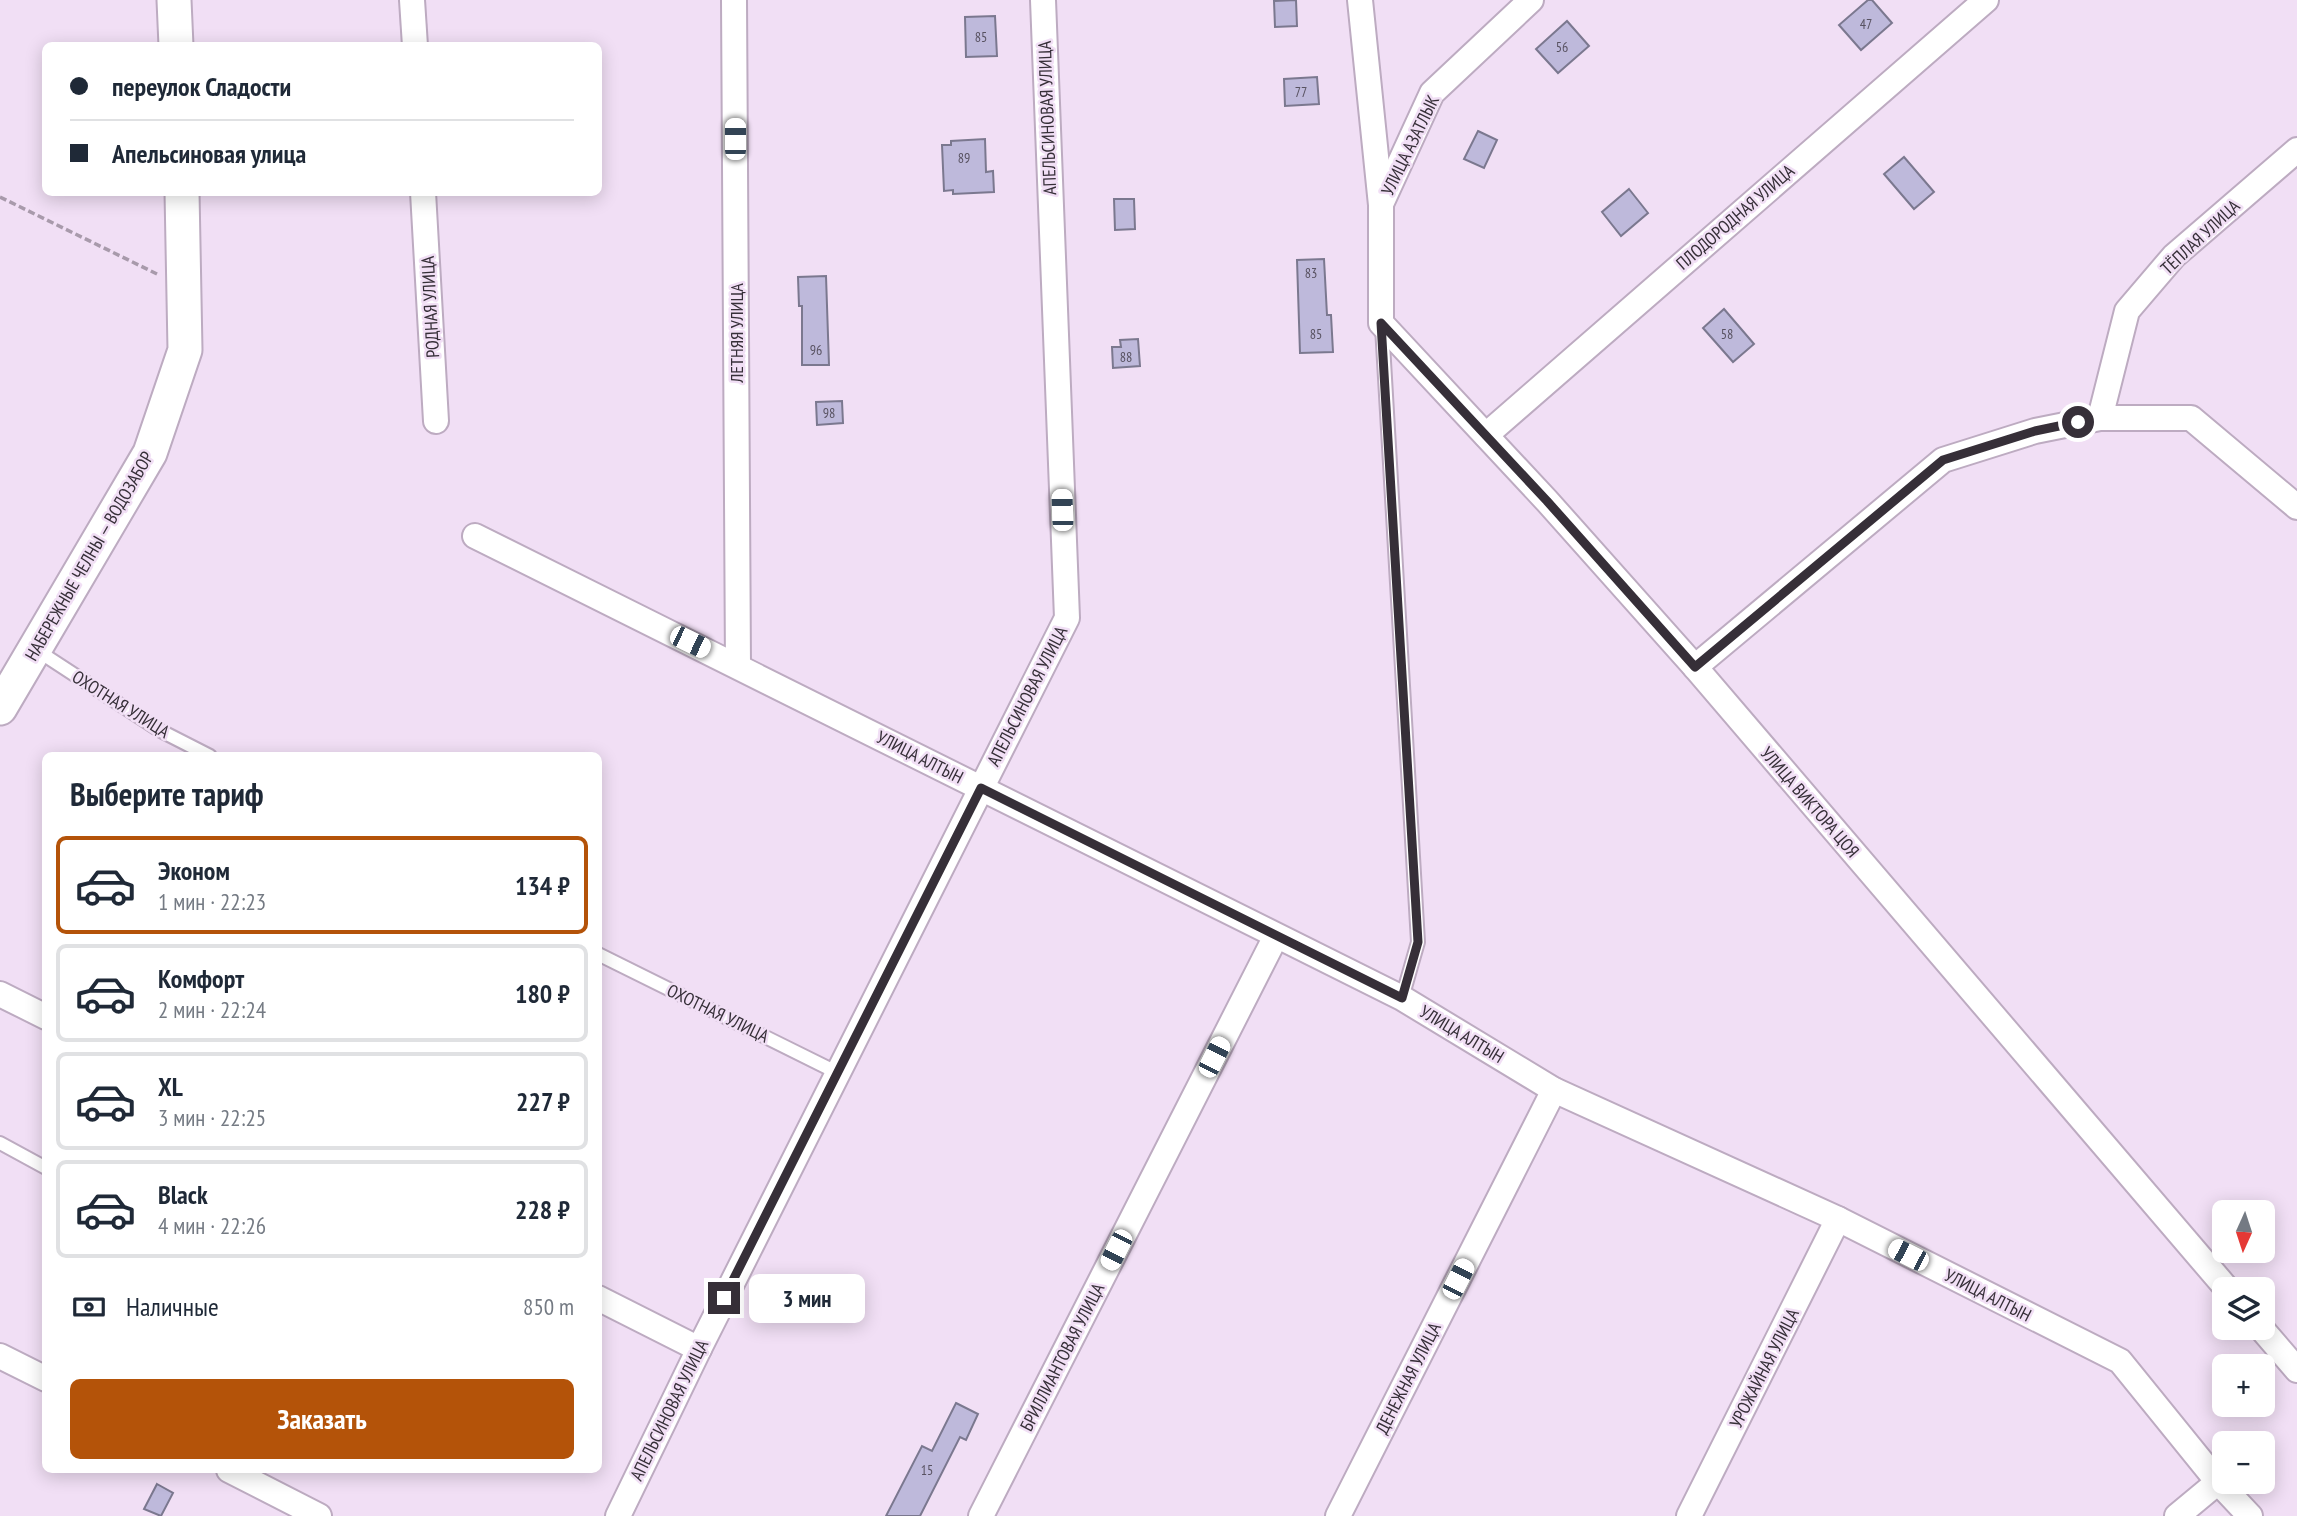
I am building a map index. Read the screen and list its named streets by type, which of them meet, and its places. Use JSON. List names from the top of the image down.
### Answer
{
  "streets": {
    "main road": ["НАБЕРЕЖНЫЕ ЧЕЛНЫ — ВОДОЗАБОР"],
    "street": [
      "АПЕЛЬСИНОВАЯ УЛИЦА",
      "УЛИЦА АЗАТЛЫК",
      "ПЛОДОРОДНАЯ УЛИЦА",
      "ТЁПЛАЯ УЛИЦА",
      "РОДНАЯ УЛИЦА",
      "ЛЕТНЯЯ УЛИЦА",
      "УЛИЦА АЛТЫН",
      "УЛИЦА ВИКТОРА ЦОЯ",
      "БРИЛЛИАНТОВАЯ УЛИЦА",
      "УРОЖАЙНАЯ УЛИЦА",
      "ДЕНЕЖНАЯ УЛИЦА"
    ],
    "lane": ["ОХОТНАЯ УЛИЦА"]
  },
  "crossings": [
    ["АПЕЛЬСИНОВАЯ УЛИЦА", "ОХОТНАЯ УЛИЦА"],
    ["АПЕЛЬСИНОВАЯ УЛИЦА", "УЛИЦА АЛТЫН"],
    ["ПЛОДОРОДНАЯ УЛИЦА", "УЛИЦА ВИКТОРА ЦОЯ"],
    ["ЛЕТНЯЯ УЛИЦА", "УЛИЦА АЛТЫН"],
    ["НАБЕРЕЖНЫЕ ЧЕЛНЫ — ВОДОЗАБОР", "ОХОТНАЯ УЛИЦА"],
    ["УЛИЦА АЛТЫН", "БРИЛЛИАНТОВАЯ УЛИЦА"],
    ["УЛИЦА АЛТЫН", "УРОЖАЙНАЯ УЛИЦА"],
    ["УЛИЦА АЛТЫН", "ДЕНЕЖНАЯ УЛИЦА"]
  ],
  "house_numbers": [
    "47",
    "85",
    "56",
    "77",
    "89",
    "83",
    "85",
    "58",
    "96",
    "88",
    "98",
    "15"
  ],
  "north": "bottom",
  "page": {
    "banner": ["переулок Сладости", "Апельсиновая улица"],
    "heading": "Выберите тариф",
    "list": [
      {
        "name": "Эконом",
        "note": "1 мин · 22:23",
        "value": "134 ₽"
      },
      {
        "name": "Комфорт",
        "note": "2 мин · 22:24",
        "value": "180 ₽"
      },
      {
        "name": "XL",
        "note": "3 мин · 22:25",
        "value": "227 ₽"
      },
      {
        "name": "Black",
        "note": "4 мин · 22:26",
        "value": "228 ₽"
      }
    ],
    "map_buttons": ["+", "−"],
    "pay": ["Наличные", "850 m"],
    "bubble": "3 мин",
    "buttons": "Заказать"
  }
}
